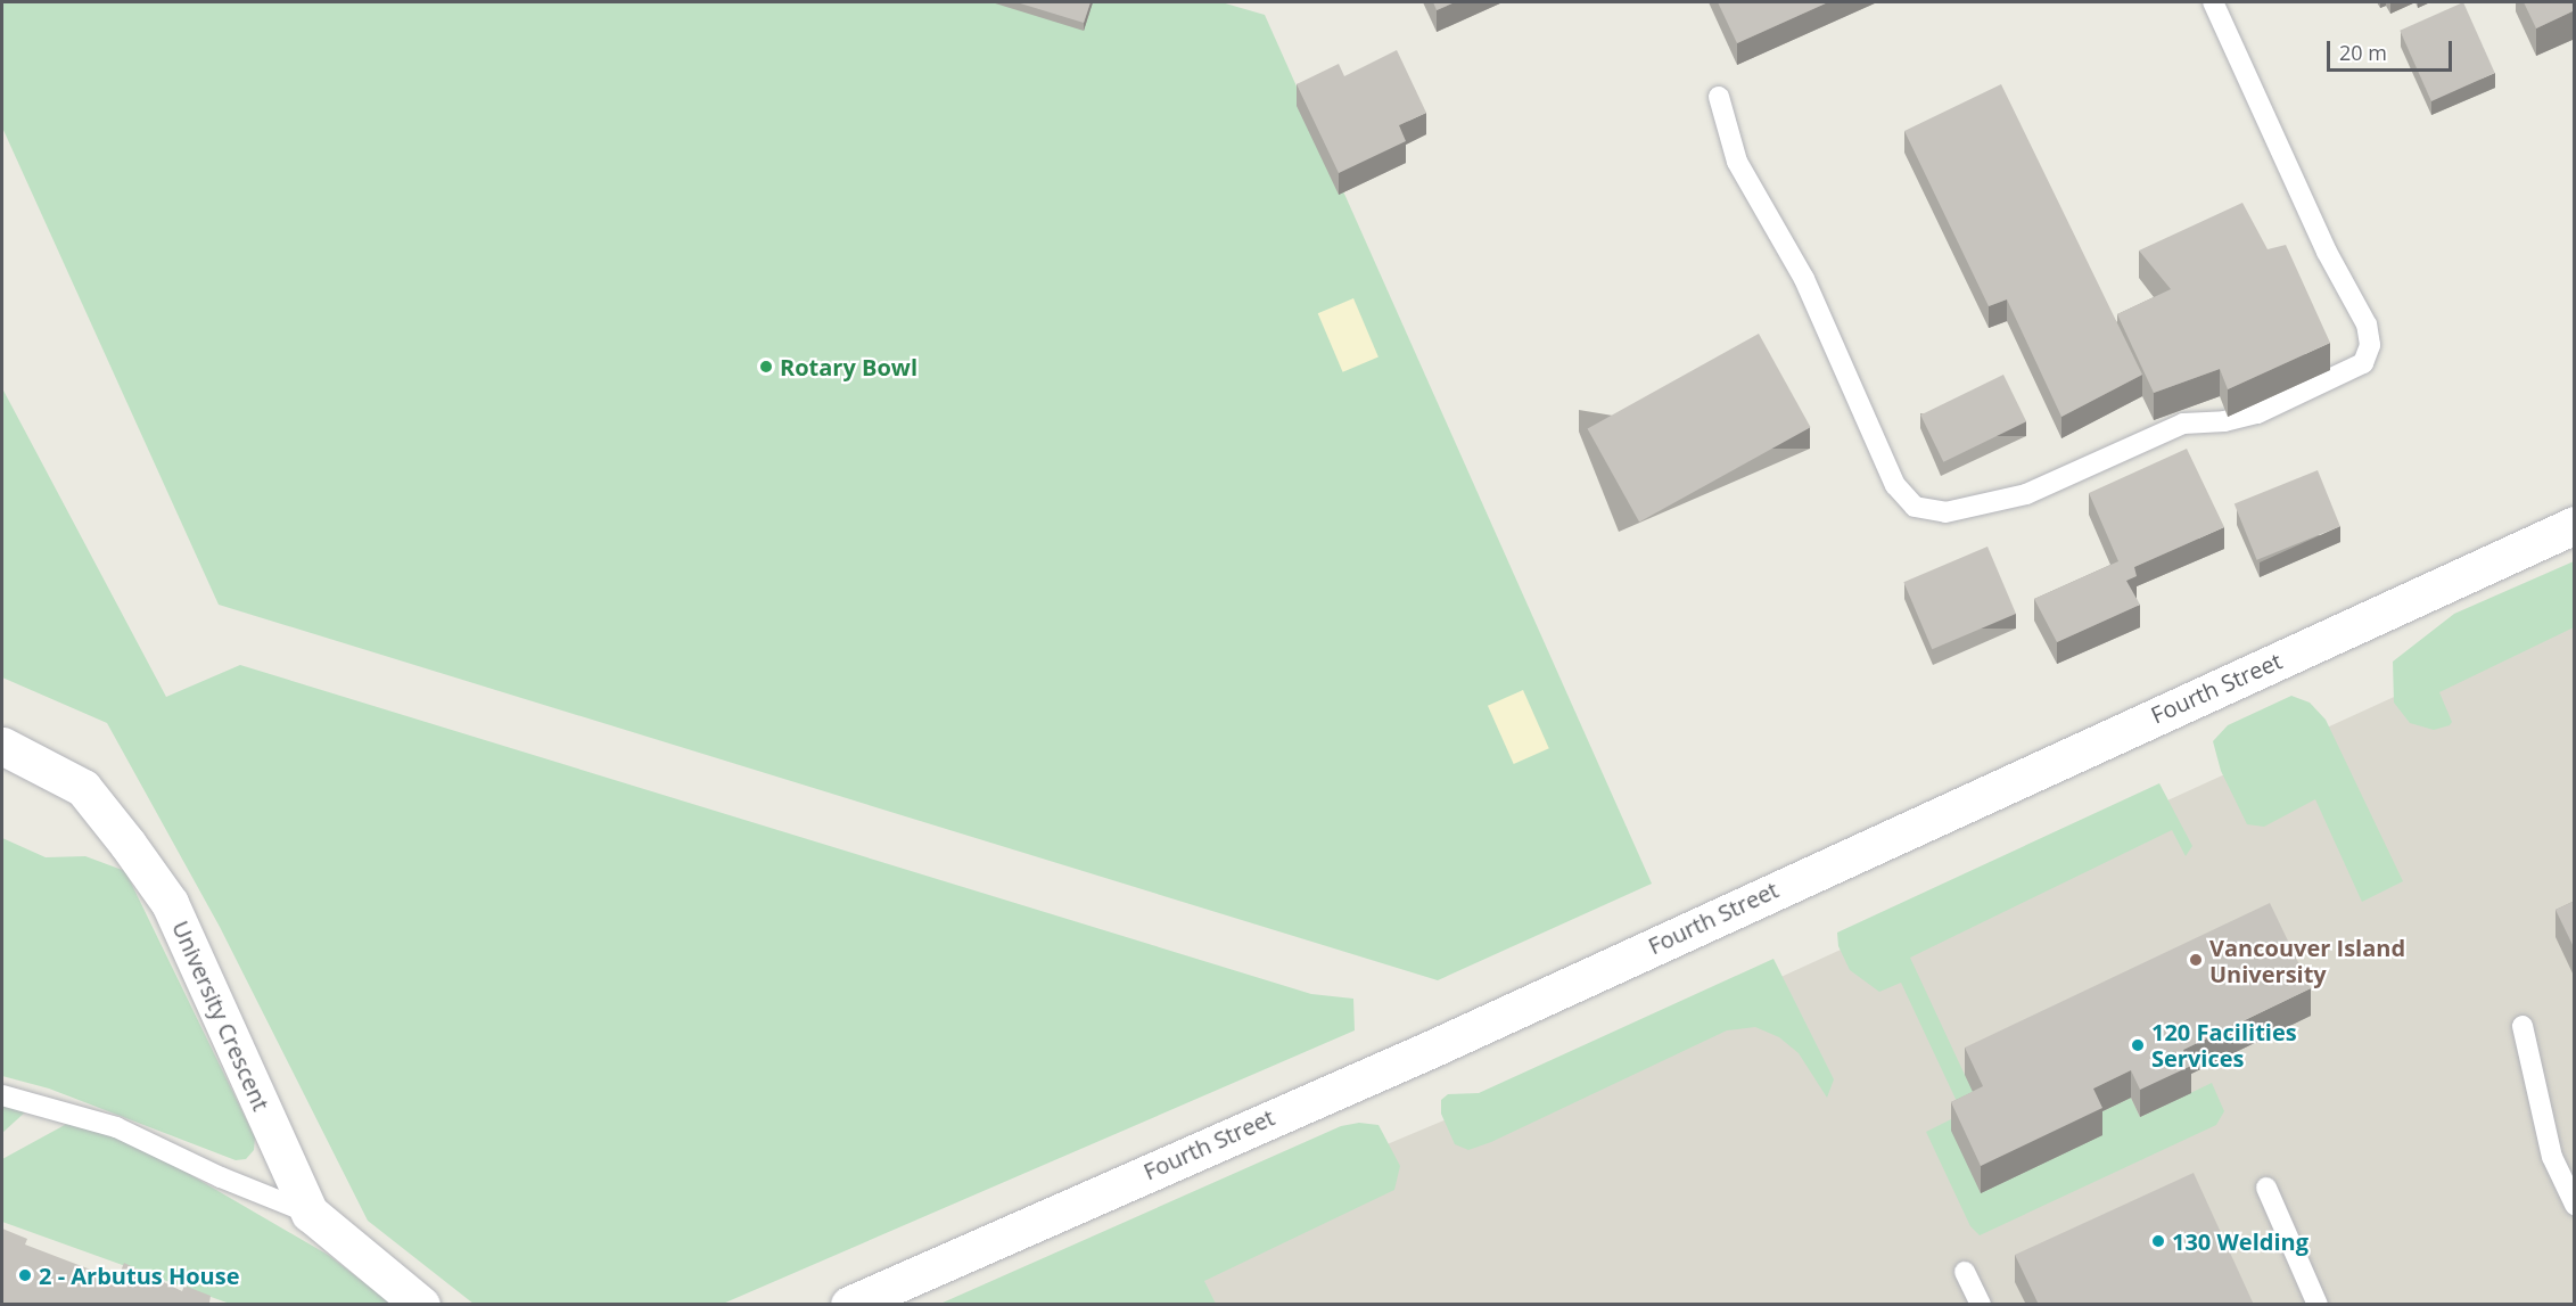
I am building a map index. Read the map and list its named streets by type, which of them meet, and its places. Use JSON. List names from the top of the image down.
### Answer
{
  "streets": {
    "street": ["Fourth Street", "University Crescent"]
  },
  "places": [
    "Rotary Bowl",
    "Vancouver Island University",
    "120 Facilities Services",
    "130 Welding",
    "2 - Arbutus House"
  ],
  "scale_bar": "20 m"
}
